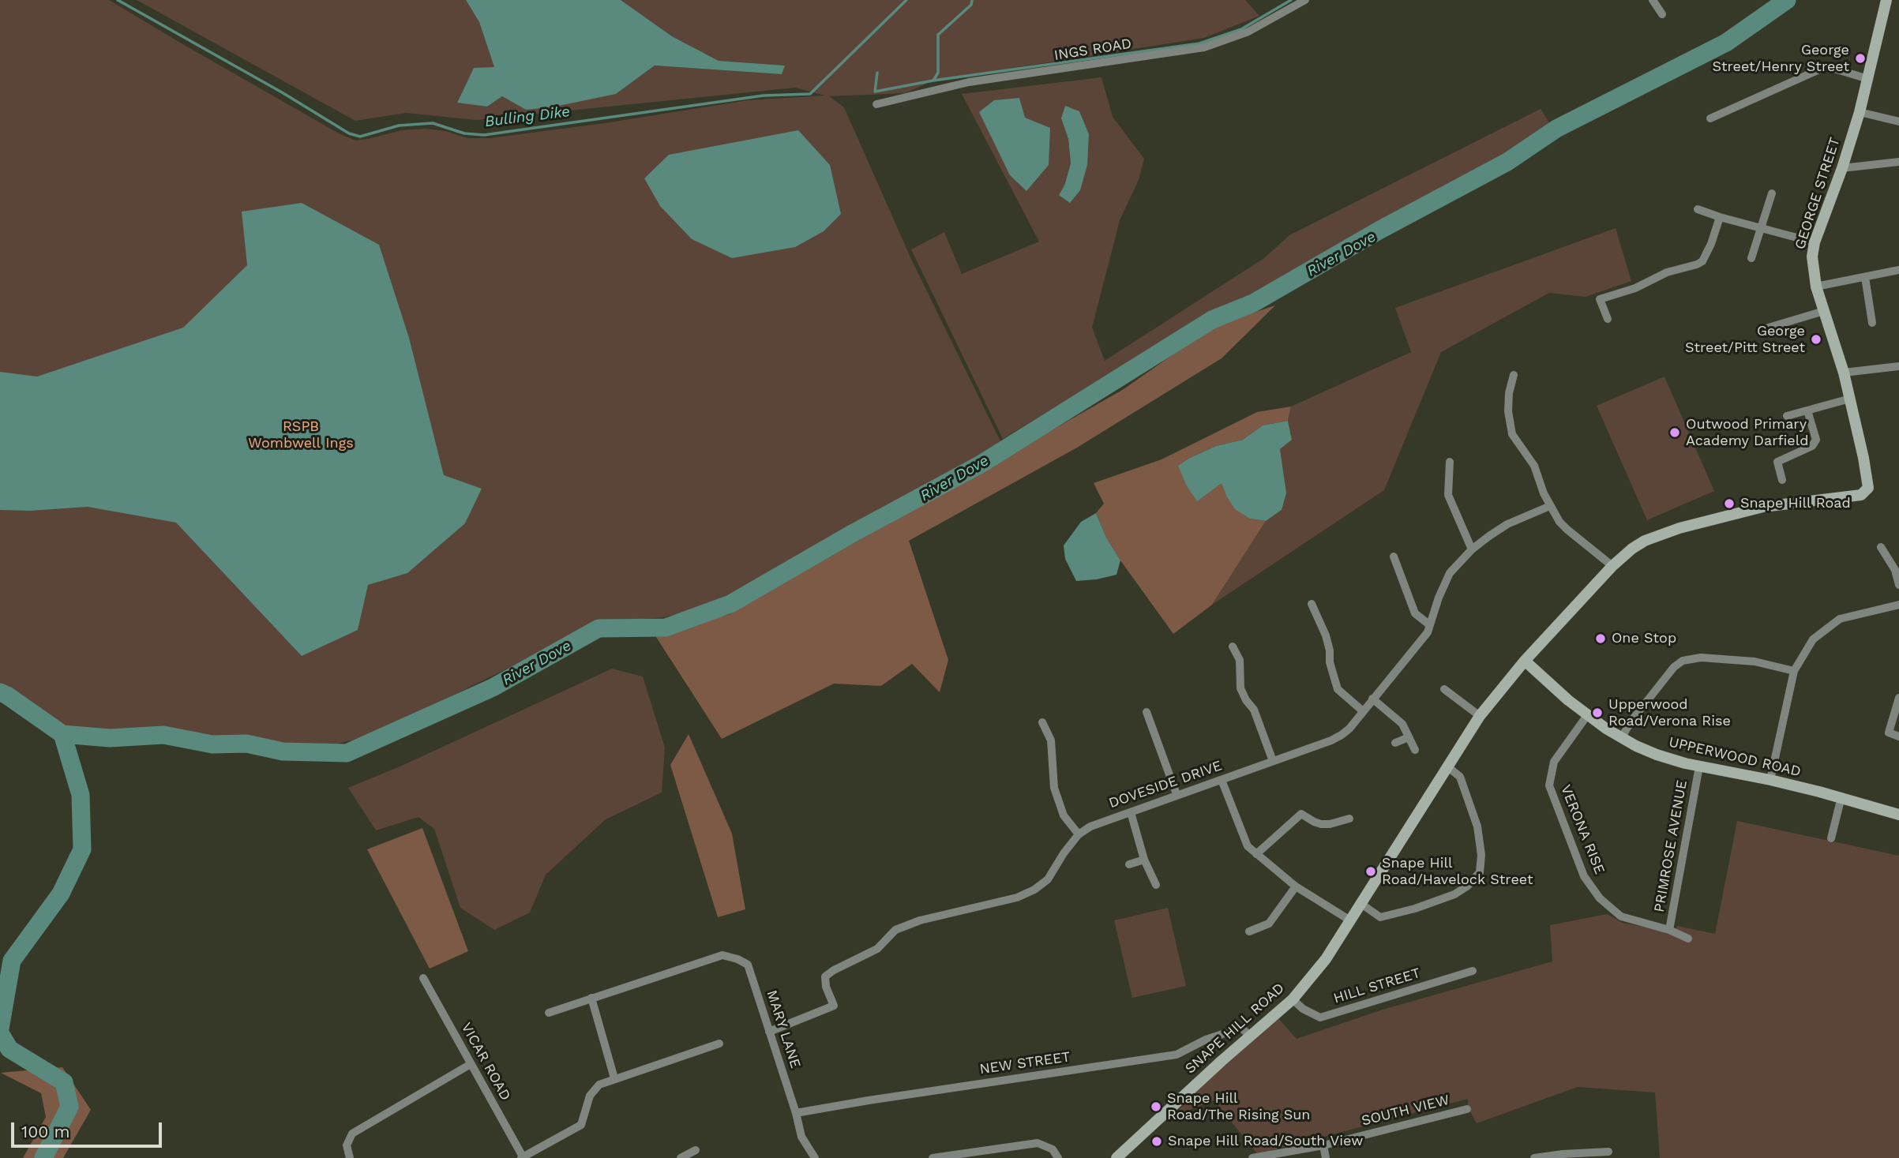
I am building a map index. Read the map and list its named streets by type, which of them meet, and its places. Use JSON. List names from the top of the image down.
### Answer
{
  "streets": {
    "main road": ["GEORGE STREET", "UPPERWOOD ROAD", "SNAPE HILL ROAD"],
    "street": [
      "INGS ROAD",
      "DOVESIDE DRIVE",
      "VERONA RISE",
      "PRIMROSE AVENUE",
      "HILL STREET",
      "MARY LANE",
      "VICAR ROAD",
      "NEW STREET",
      "SOUTH VIEW"
    ]
  },
  "crossings": [
    ["GEORGE STREET", "SNAPE HILL ROAD"],
    ["UPPERWOOD ROAD", "VERONA RISE"],
    ["UPPERWOOD ROAD", "PRIMROSE AVENUE"],
    ["UPPERWOOD ROAD", "SNAPE HILL ROAD"],
    ["DOVESIDE DRIVE", "MARY LANE"],
    ["VERONA RISE", "PRIMROSE AVENUE"],
    ["HILL STREET", "SNAPE HILL ROAD"],
    ["SNAPE HILL ROAD", "NEW STREET"],
    ["MARY LANE", "NEW STREET"]
  ],
  "water": ["Bulling Dike", "River Dove"],
  "parks": ["RSPB Wombwell Ings"],
  "places": [
    "George Street/Henry Street",
    "George Street/Pitt Street",
    "Outwood Primary Academy Darfield",
    "Snape Hill Road",
    "One Stop",
    "Upperwood Road/Verona Rise",
    "Snape Hill Road/Havelock Street",
    "Snape Hill Road/The Rising Sun",
    "Snape Hill Road/South View"
  ],
  "scale_bar": "100 m"
}
